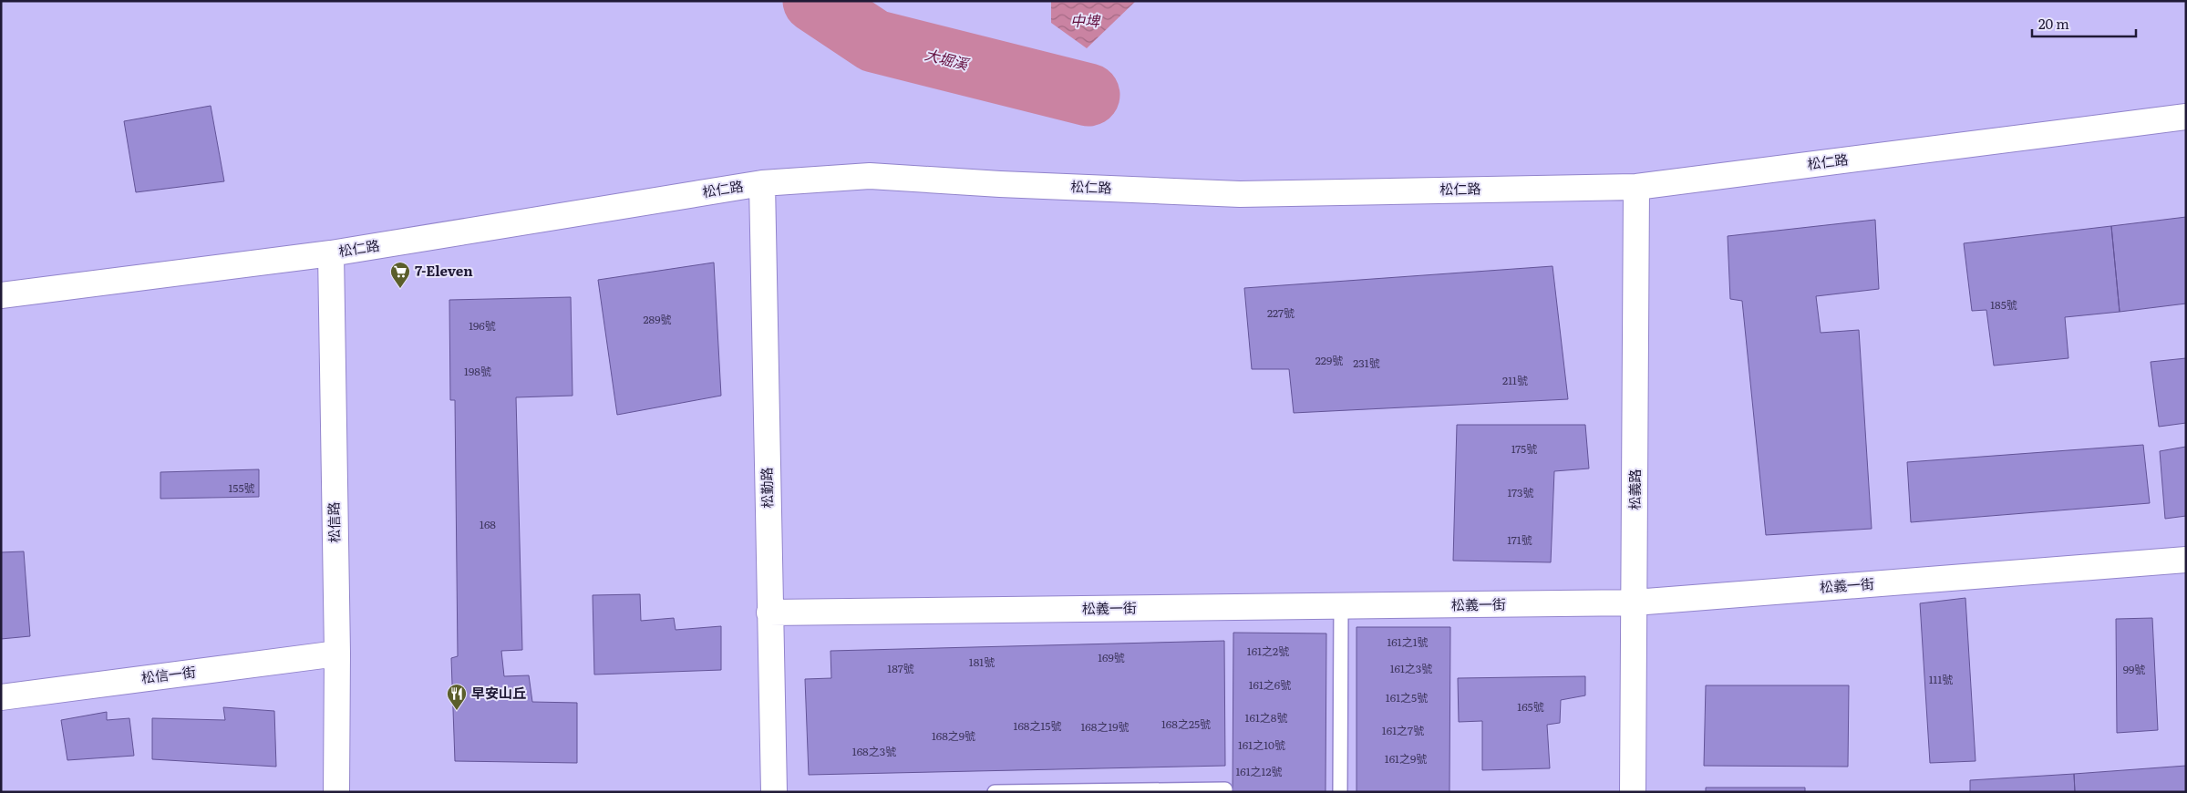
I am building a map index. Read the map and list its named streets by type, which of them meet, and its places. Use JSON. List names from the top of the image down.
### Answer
{
  "streets": {
    "street": [
      "松仁路",
      "松勤路",
      "松義路",
      "松信路",
      "松義一街",
      "松信一街"
    ]
  },
  "crossings": [
    ["松仁路", "松勤路"],
    ["松仁路", "松義路"],
    ["松仁路", "松信路"],
    ["松勤路", "松義一街"],
    ["松義路", "松義一街"],
    ["松信路", "松信一街"]
  ],
  "water": ["中埤", "大堀溪"],
  "places": {
    "supermarket": ["7-Eleven"],
    "restaurant": ["早安山丘"]
  },
  "house_numbers": [
    "185號",
    "227號",
    "289號",
    "196號",
    "229號",
    "231號",
    "198號",
    "211號",
    "175號",
    "155號",
    "173號",
    "168",
    "171號",
    "161之1號",
    "161之2號",
    "169號",
    "181號",
    "187號",
    "161之3號",
    "99號",
    "111號",
    "161之6號",
    "161之5號",
    "165號",
    "161之8號",
    "168之25號",
    "168之15號",
    "168之19號",
    "161之7號",
    "168之9號",
    "161之10號",
    "168之3號",
    "161之9號",
    "161之12號"
  ],
  "scale_bar": "20 m"
}
